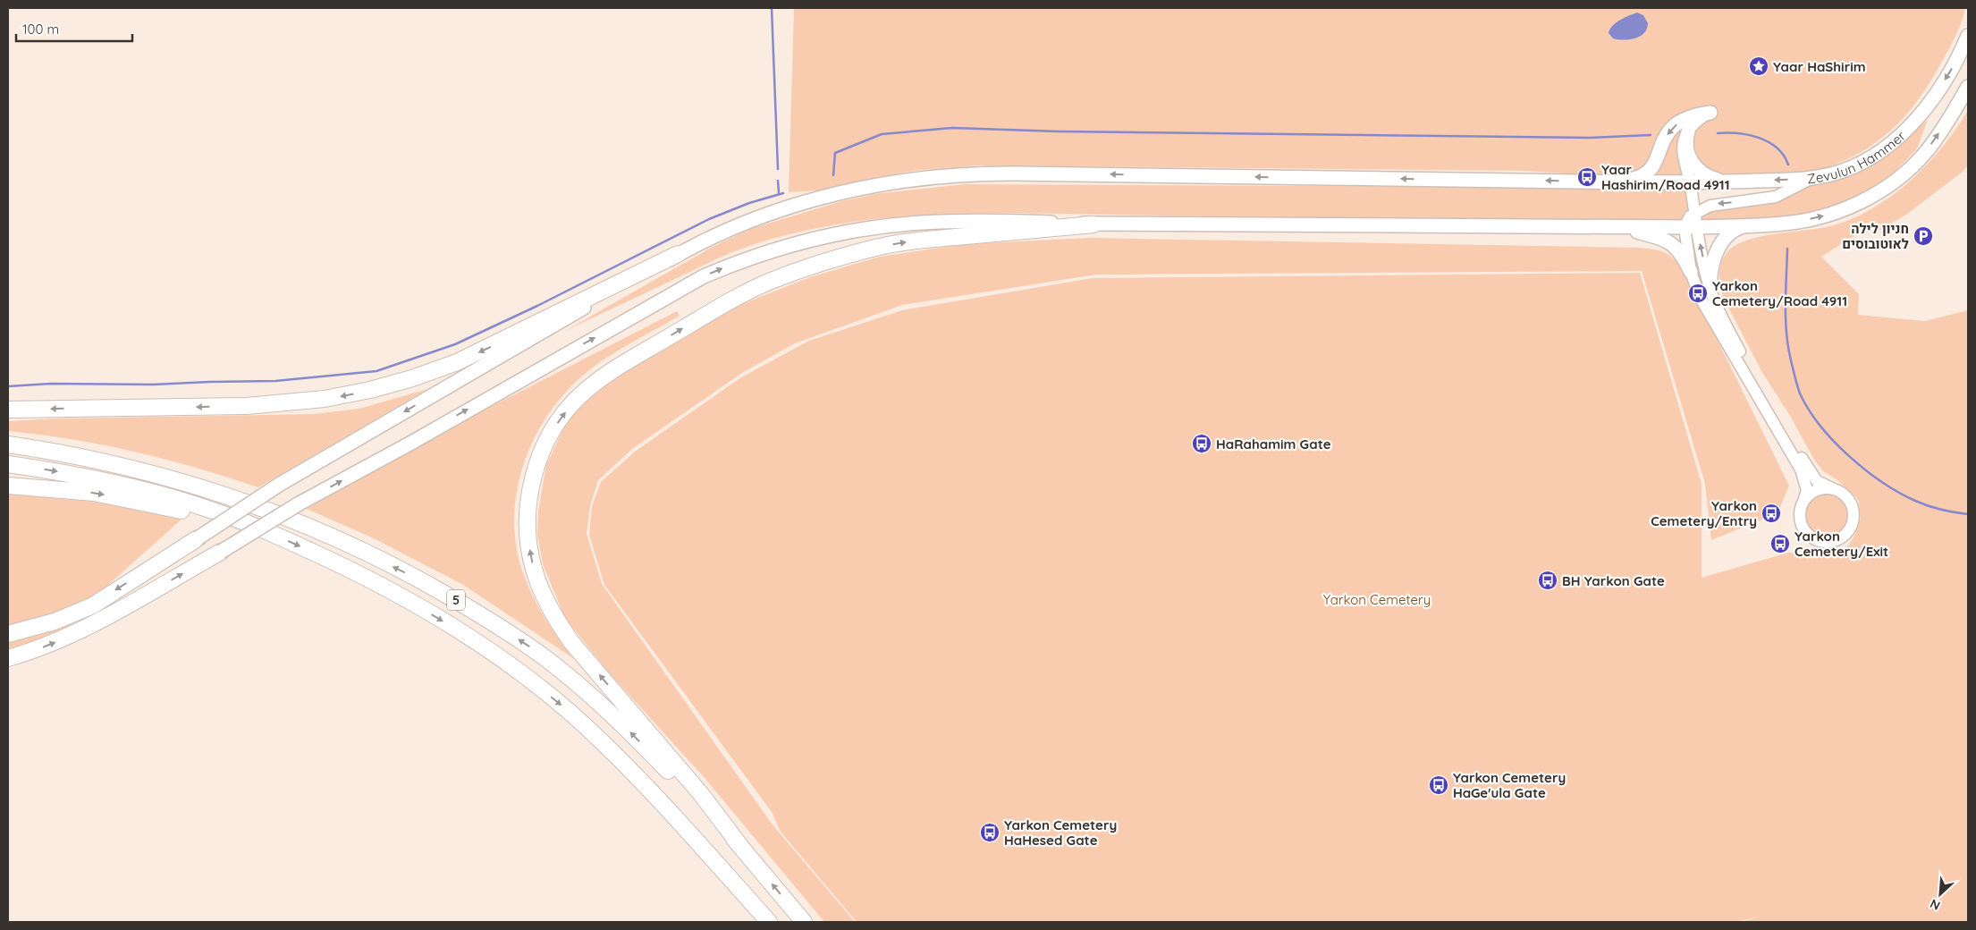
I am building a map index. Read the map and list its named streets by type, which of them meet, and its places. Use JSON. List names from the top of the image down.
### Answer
{
  "streets": {
    "highway": ["5"],
    "main road": ["Zevulun Hammer"]
  },
  "parks": ["Yarkon Cemetery"],
  "places": {
    "place": ["Yaar HaShirim"],
    "bus stop": [
      "Yaar Hashirim/Road 4911",
      "Yarkon Cemetery/Road 4911",
      "HaRahamim Gate",
      "Yarkon Cemetery/Entry",
      "Yarkon Cemetery/Exit",
      "BH Yarkon Gate",
      "Yarkon Cemetery HaGe'ula Gate",
      "Yarkon Cemetery HaHesed Gate"
    ],
    "parking": ["חניון לילה לאוטובוסים"]
  },
  "scale_bar": "100 m",
  "north": "bottom left"
}
